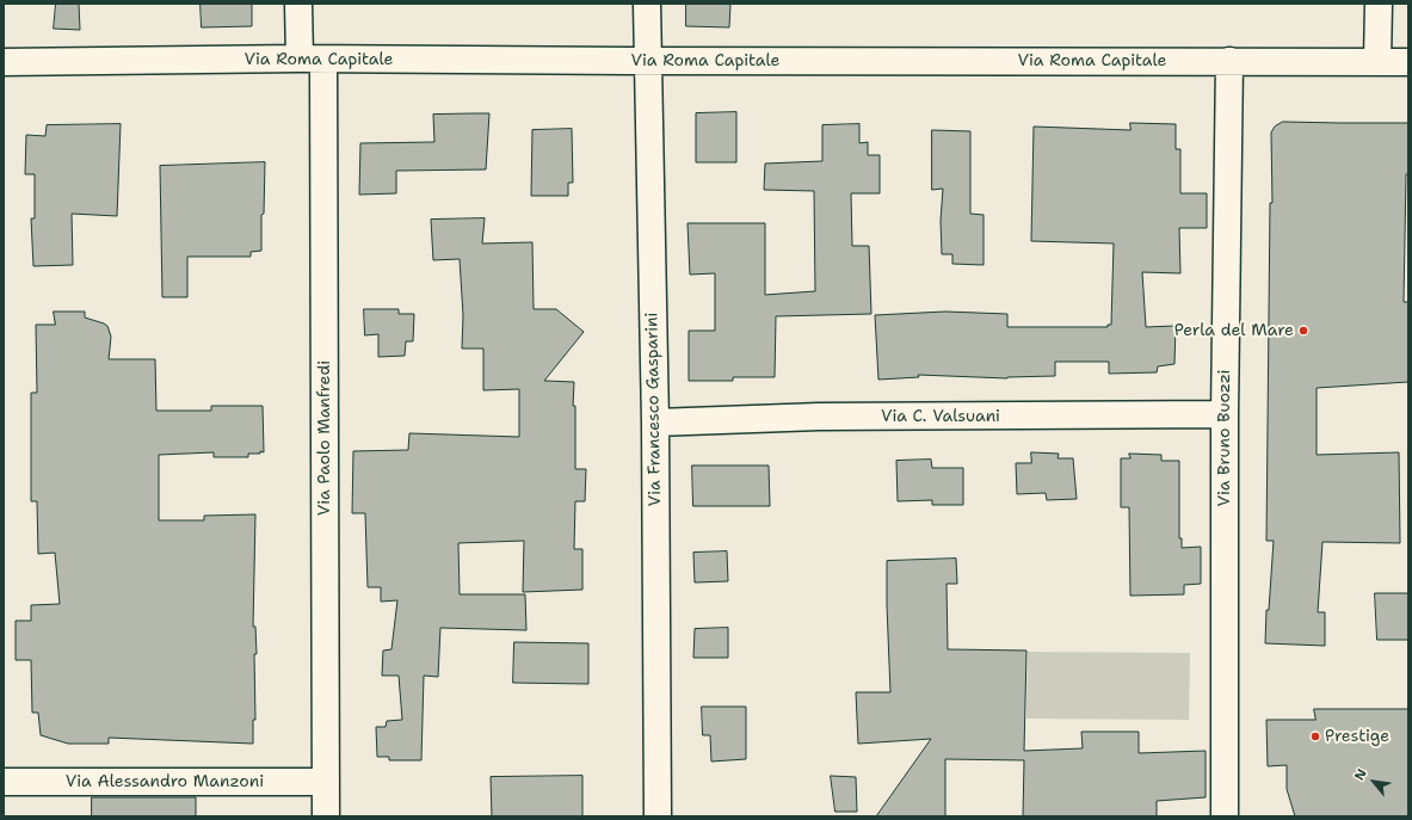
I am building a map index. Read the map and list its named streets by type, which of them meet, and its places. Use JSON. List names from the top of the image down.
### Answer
{
  "streets": {
    "street": [
      "Via Roma Capitale",
      "Via Francesco Gasparini",
      "Via C. Valsuani",
      "Via Paolo Manfredi",
      "Via Bruno Buozzi",
      "Via Alessandro Manzoni"
    ]
  },
  "crossings": [
    ["Via Roma Capitale", "Via Francesco Gasparini"],
    ["Via Roma Capitale", "Via Paolo Manfredi"],
    ["Via Roma Capitale", "Via Bruno Buozzi"],
    ["Via Francesco Gasparini", "Via C. Valsuani"],
    ["Via C. Valsuani", "Via Bruno Buozzi"],
    ["Via Paolo Manfredi", "Via Alessandro Manzoni"]
  ],
  "places": ["Perla del Mare", "Prestige"],
  "north": "top left"
}
